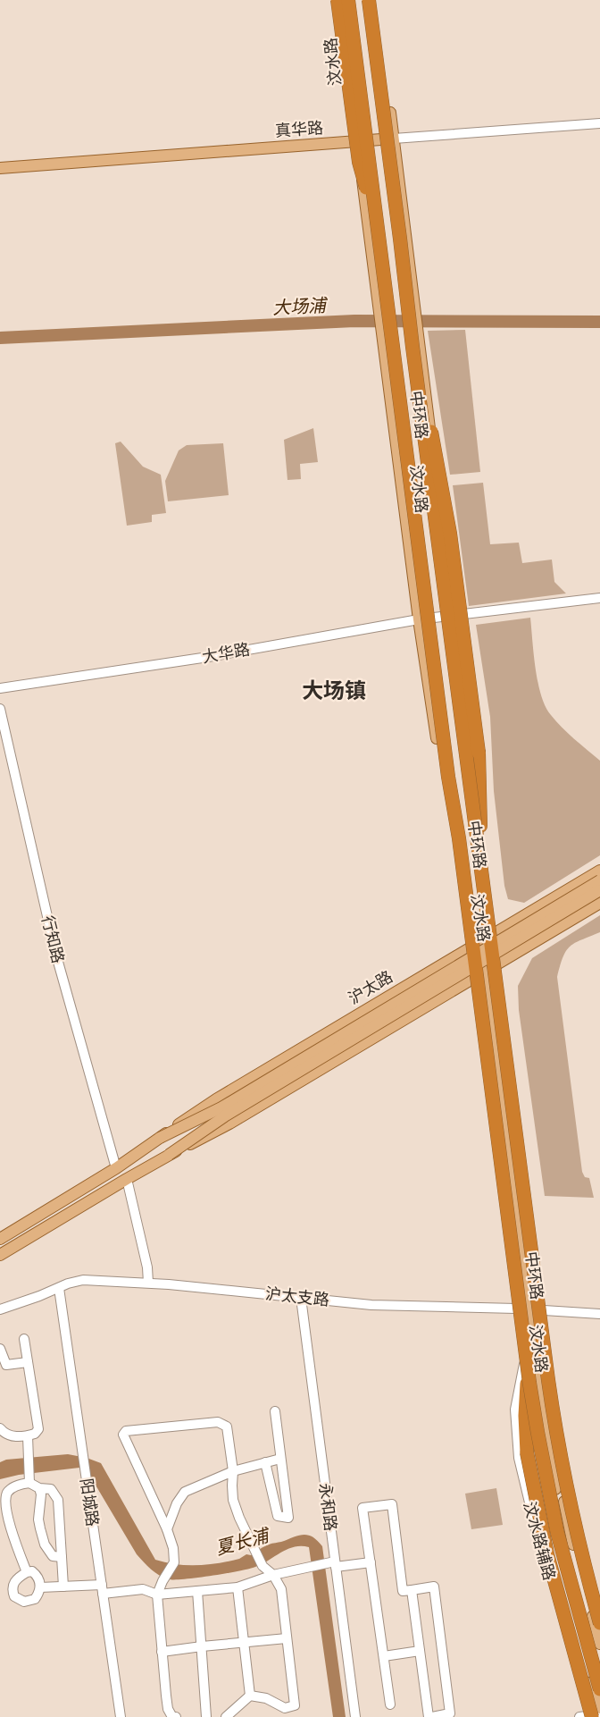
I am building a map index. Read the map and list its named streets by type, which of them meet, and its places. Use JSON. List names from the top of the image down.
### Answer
{
  "streets": {
    "highway": ["中环路"],
    "main road": ["汶水路", "真华路", "沪太路"],
    "street": [
      "大华路",
      "行知路",
      "沪太支路",
      "阳城路",
      "永和路",
      "汶水路辅路"
    ]
  },
  "crossings": [
    ["汶水路", "真华路"],
    ["汶水路", "大华路"],
    ["汶水路", "沪太路"],
    ["汶水路", "沪太支路"],
    ["汶水路", "汶水路辅路"],
    ["行知路", "沪太路"],
    ["沪太支路", "阳城路"],
    ["沪太支路", "永和路"]
  ],
  "districts": ["大场镇"],
  "water": ["大场浦", "夏长浦"]
}
